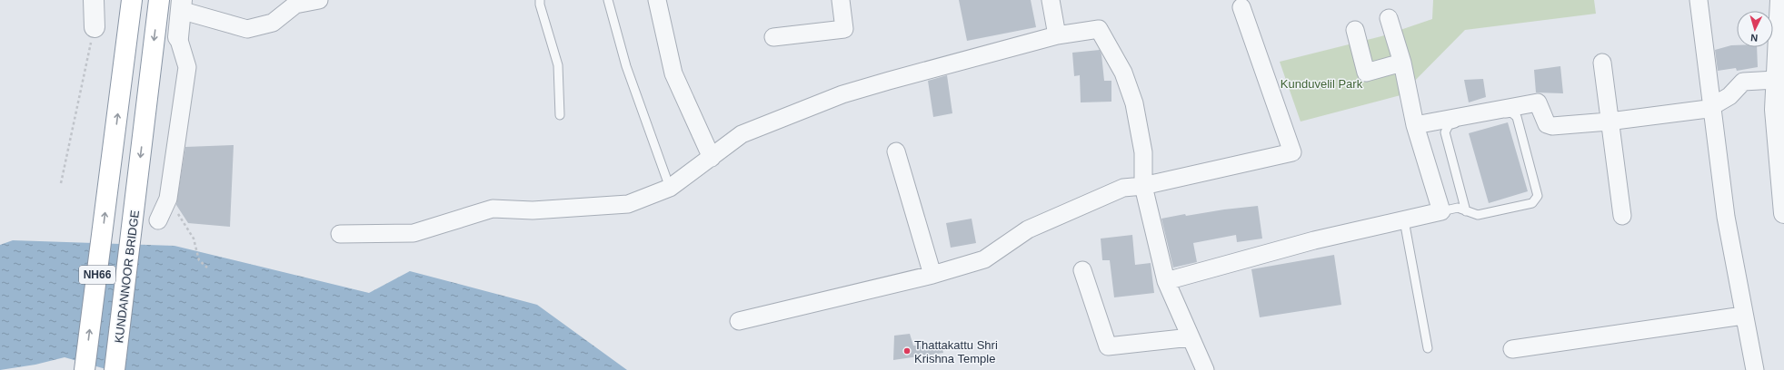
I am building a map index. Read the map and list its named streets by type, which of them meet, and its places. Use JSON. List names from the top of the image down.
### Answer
{
  "streets": {
    "highway": ["NH66", "KUNDANNOOR BRIDGE"]
  },
  "parks": ["Kunduvelil Park"],
  "places": ["Thattakattu Shri Krishna Temple"],
  "north": "bottom"
}
